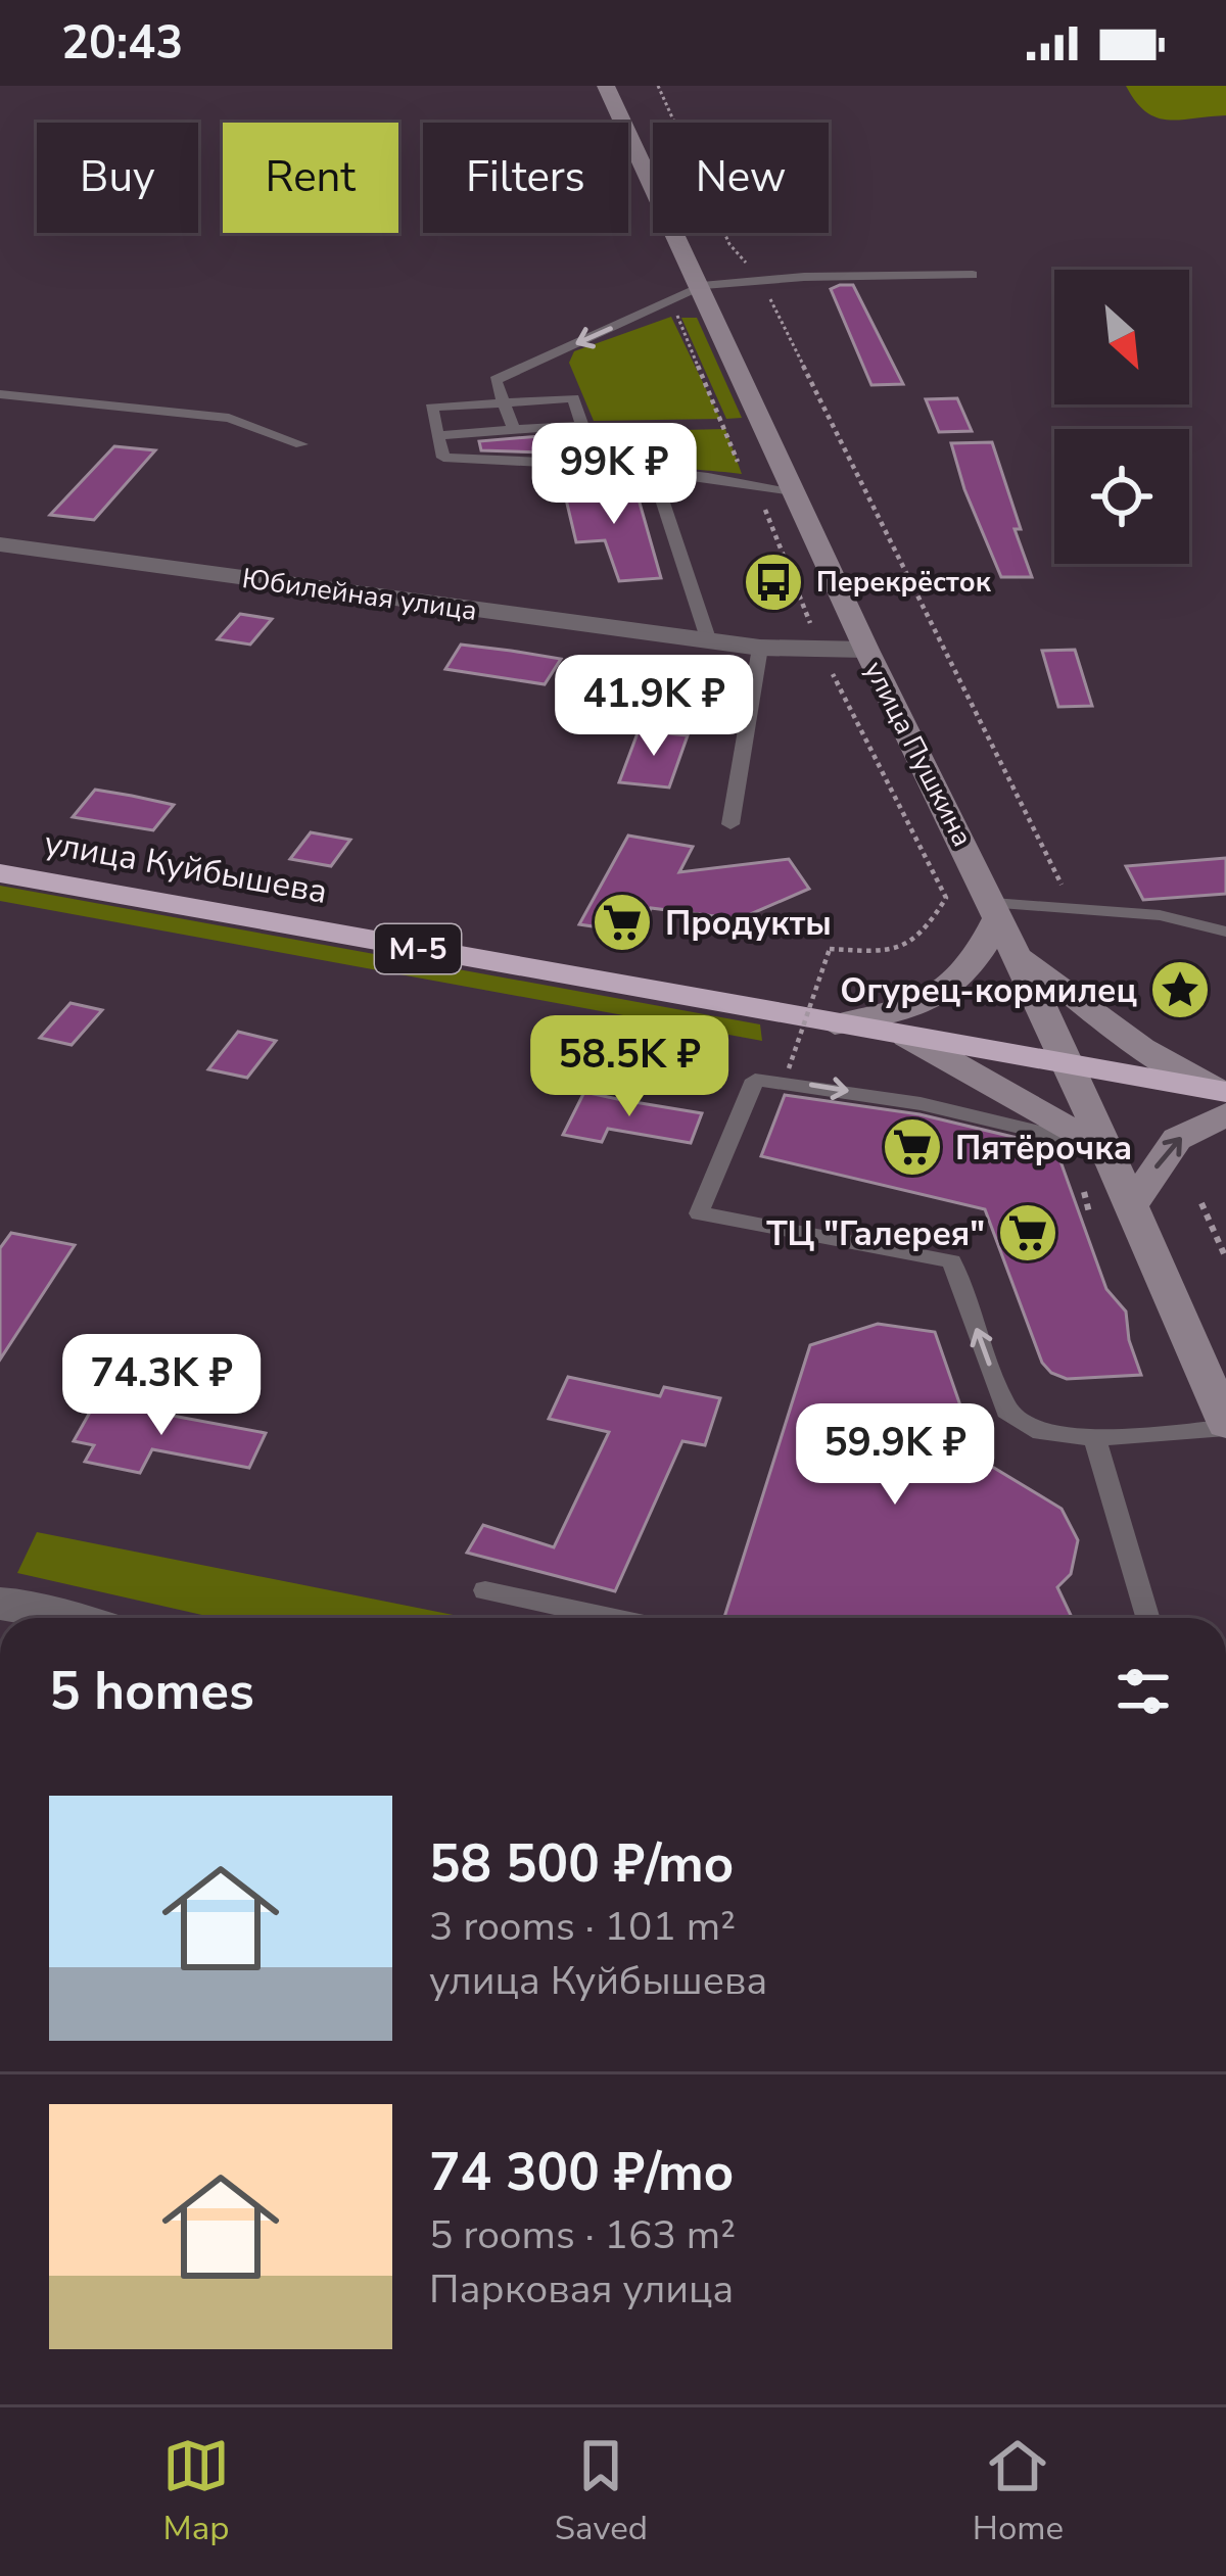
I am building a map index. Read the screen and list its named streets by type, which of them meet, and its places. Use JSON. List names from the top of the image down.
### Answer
{
  "streets": {
    "highway": ["улица Куйбышева", "М-5"],
    "main road": ["улица Пушкина"],
    "street": ["Юбилейная улица"]
  },
  "crossings": [
    ["Юбилейная улица", "улица Пушкина"],
    ["улица Пушкина", "улица Куйбышева"]
  ],
  "places": {
    "bus stop": ["Перекрёсток"],
    "supermarket": ["Продукты", "Пятёрочка", "ТЦ \"Галерея\""],
    "place": ["Огурец-кормилец"]
  },
  "north": "bottom right",
  "page": {
    "status": "20:43",
    "chip": [
      "Buy",
      "Rent",
      "Filters",
      "New"
    ],
    "price": [
      "99K ₽",
      "41.9K ₽",
      "58.5K ₽",
      "74.3K ₽",
      "59.9K ₽"
    ],
    "heading": "5 homes",
    "list": [
      {
        "name": "58 500 ₽/mo",
        "note": "3 rooms · 101 m² · улица Куйбышева"
      },
      {
        "name": "74 300 ₽/mo",
        "note": "5 rooms · 163 m² · Парковая улица"
      }
    ],
    "tabs": ["Map", "Saved", "Home"]
  }
}
